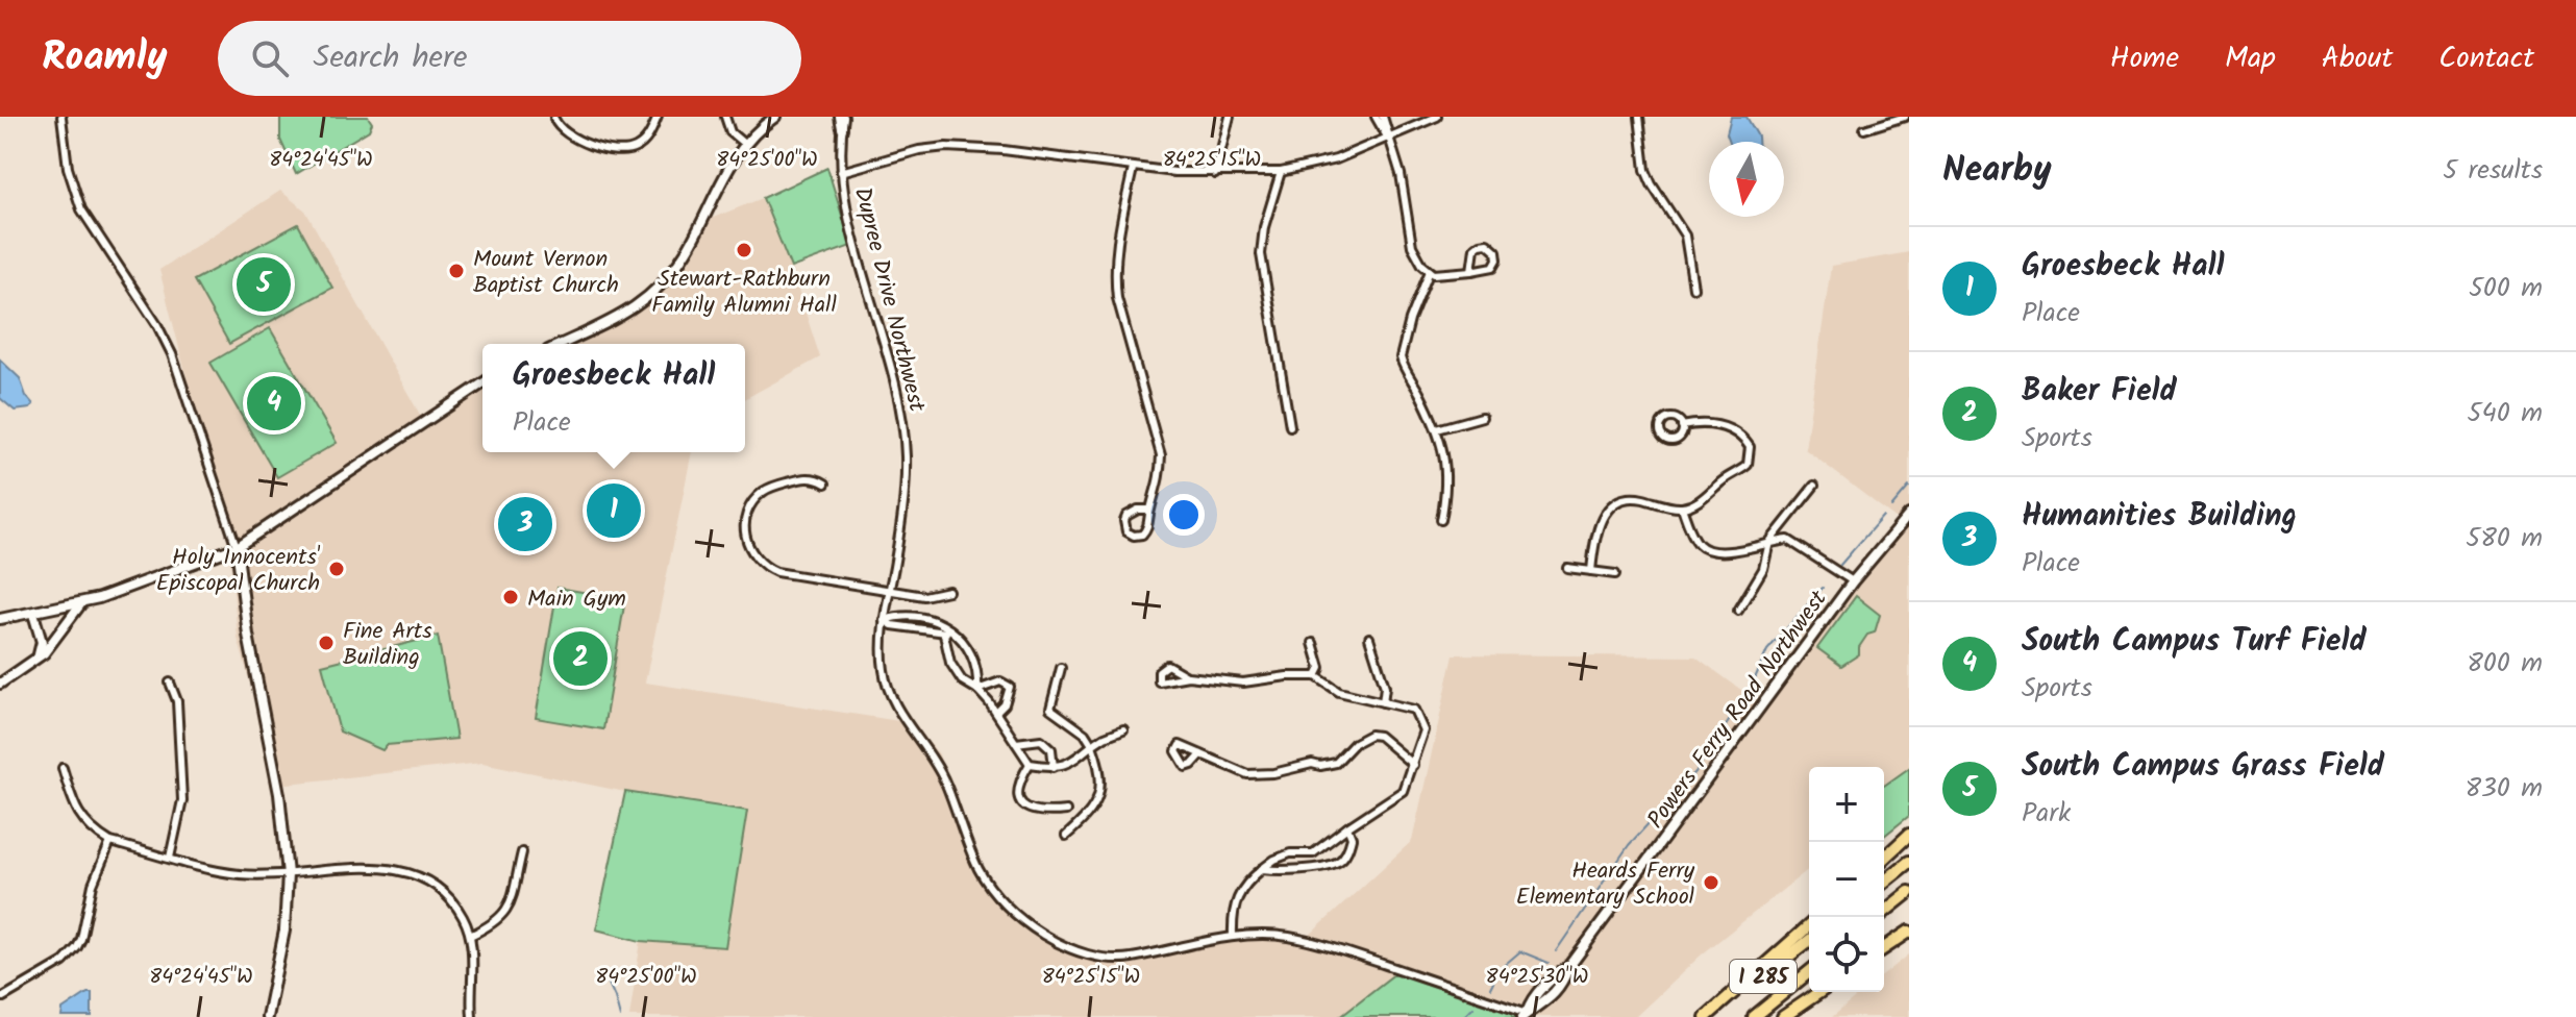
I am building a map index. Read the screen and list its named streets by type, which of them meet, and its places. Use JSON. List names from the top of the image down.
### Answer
{
  "streets": {
    "highway": ["I 285"],
    "street": ["Dupree Drive Northwest", "Powers Ferry Road Northwest"]
  },
  "crossings": [
    ["Dupree Drive Northwest", "Powers Ferry Road Northwest"]
  ],
  "places": [
    "Stewart-Rathburn Family Alumni Hall",
    "Mount Vernon Baptist Church",
    "Holy Innocents' Episcopal Church",
    "Main Gym",
    "Fine Arts Building",
    "Heards Ferry Elementary School"
  ],
  "north": "bottom",
  "page": {
    "header": "Roamly",
    "search": "Search here",
    "nav": [
      "Home",
      "Map",
      "About",
      "Contact"
    ],
    "heading": ["Nearby", "5 results"],
    "list": [
      {
        "mark": "1",
        "name": "Groesbeck Hall",
        "note": "Place",
        "value": "500 m"
      },
      {
        "mark": "2",
        "name": "Baker Field",
        "note": "Sports",
        "value": "540 m"
      },
      {
        "mark": "3",
        "name": "Humanities Building",
        "note": "Place",
        "value": "580 m"
      },
      {
        "mark": "4",
        "name": "South Campus Turf Field",
        "note": "Sports",
        "value": "800 m"
      },
      {
        "mark": "5",
        "name": "South Campus Grass Field",
        "note": "Park",
        "value": "830 m"
      }
    ],
    "pins": [
      "5",
      "4",
      "1",
      "3",
      "2"
    ],
    "popup": ["Groesbeck Hall", "Place"],
    "map_buttons": ["+", "−"]
  },
  "coordinates": [
    "84°24'45\"W",
    "84°25'00\"W",
    "84°25'15\"W",
    "84°25'30\"W"
  ]
}
